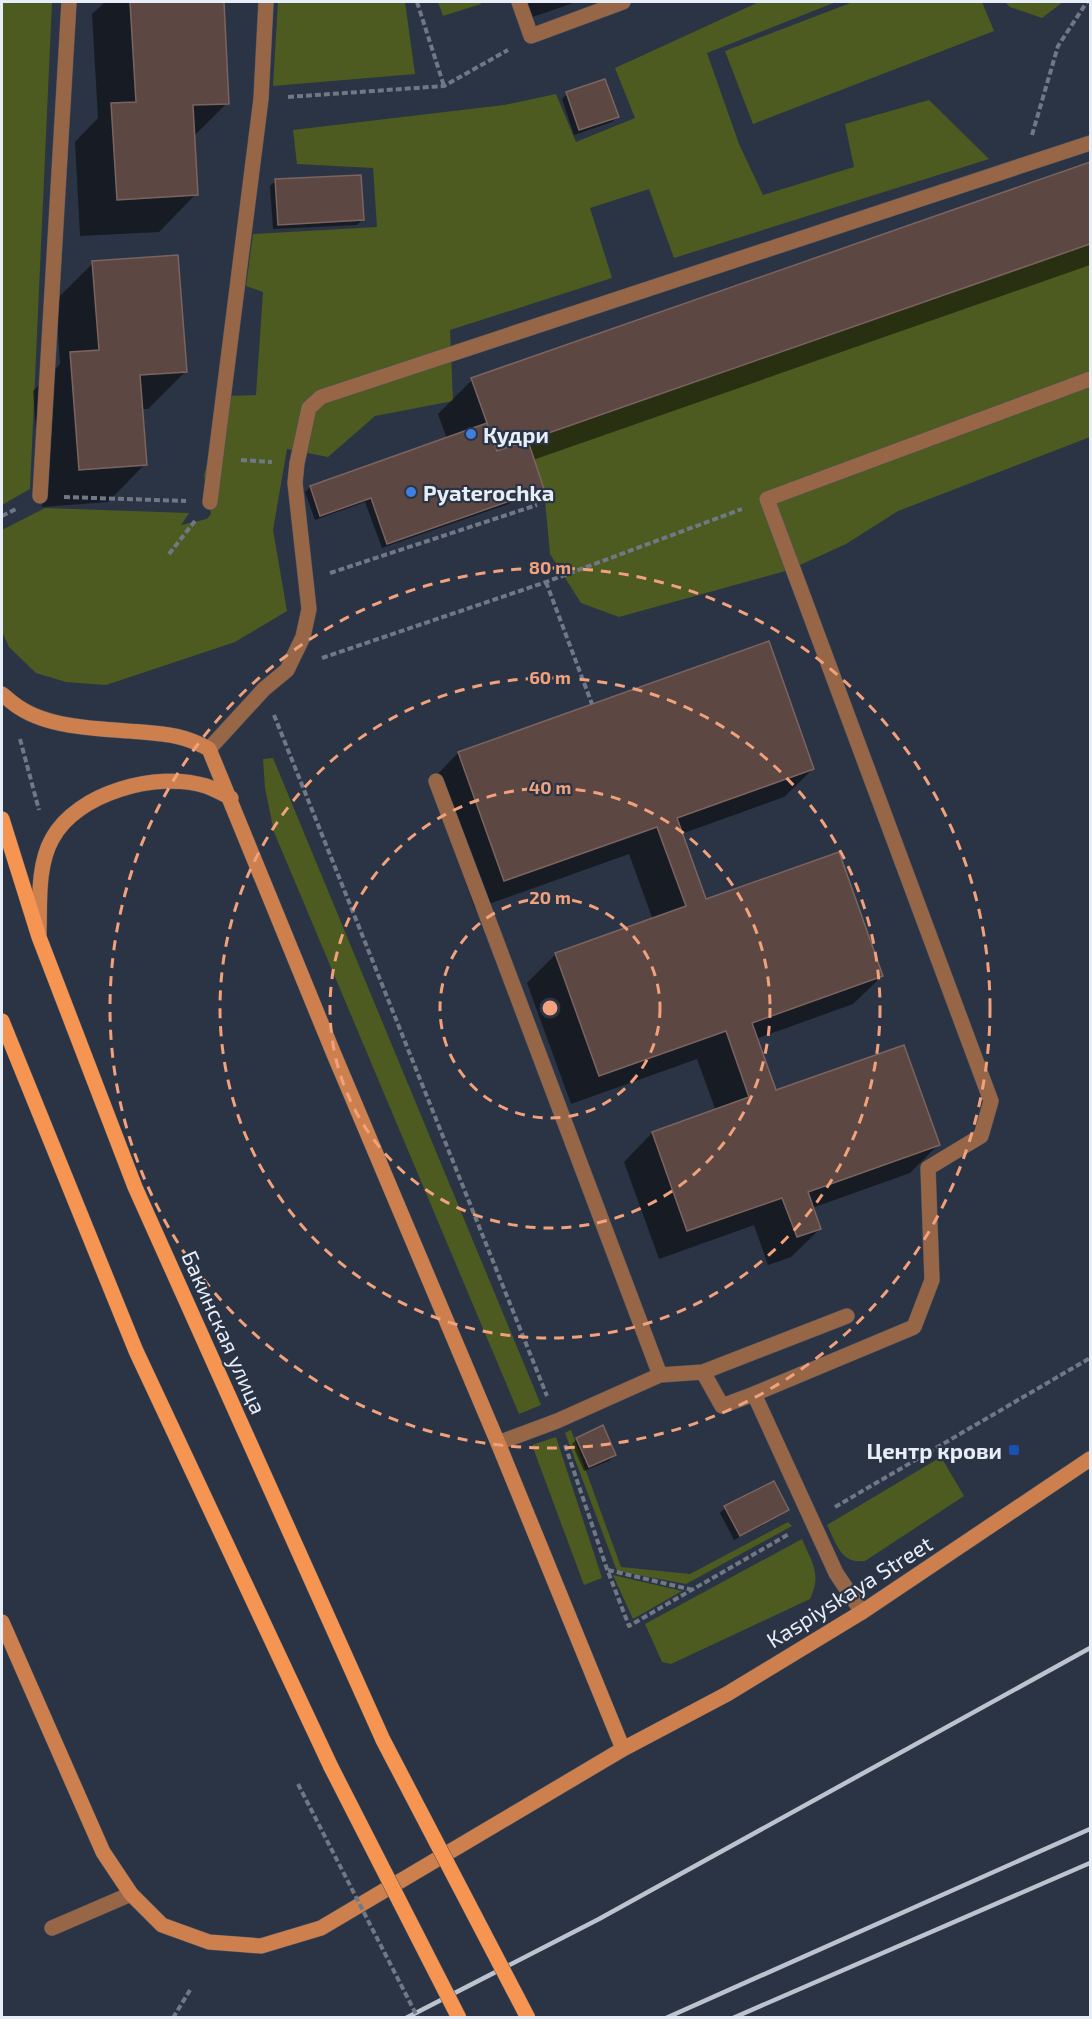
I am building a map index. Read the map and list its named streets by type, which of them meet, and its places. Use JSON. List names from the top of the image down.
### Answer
{
  "streets": {
    "main road": ["Бакинская улица", "Kaspiyskaya Street"]
  },
  "places": {
    "other": ["Кудри", "Pyaterochka"],
    "transit": ["Центр крови"]
  },
  "rings": [
    "80 m",
    "60 m",
    "40 m",
    "20 m"
  ]
}
